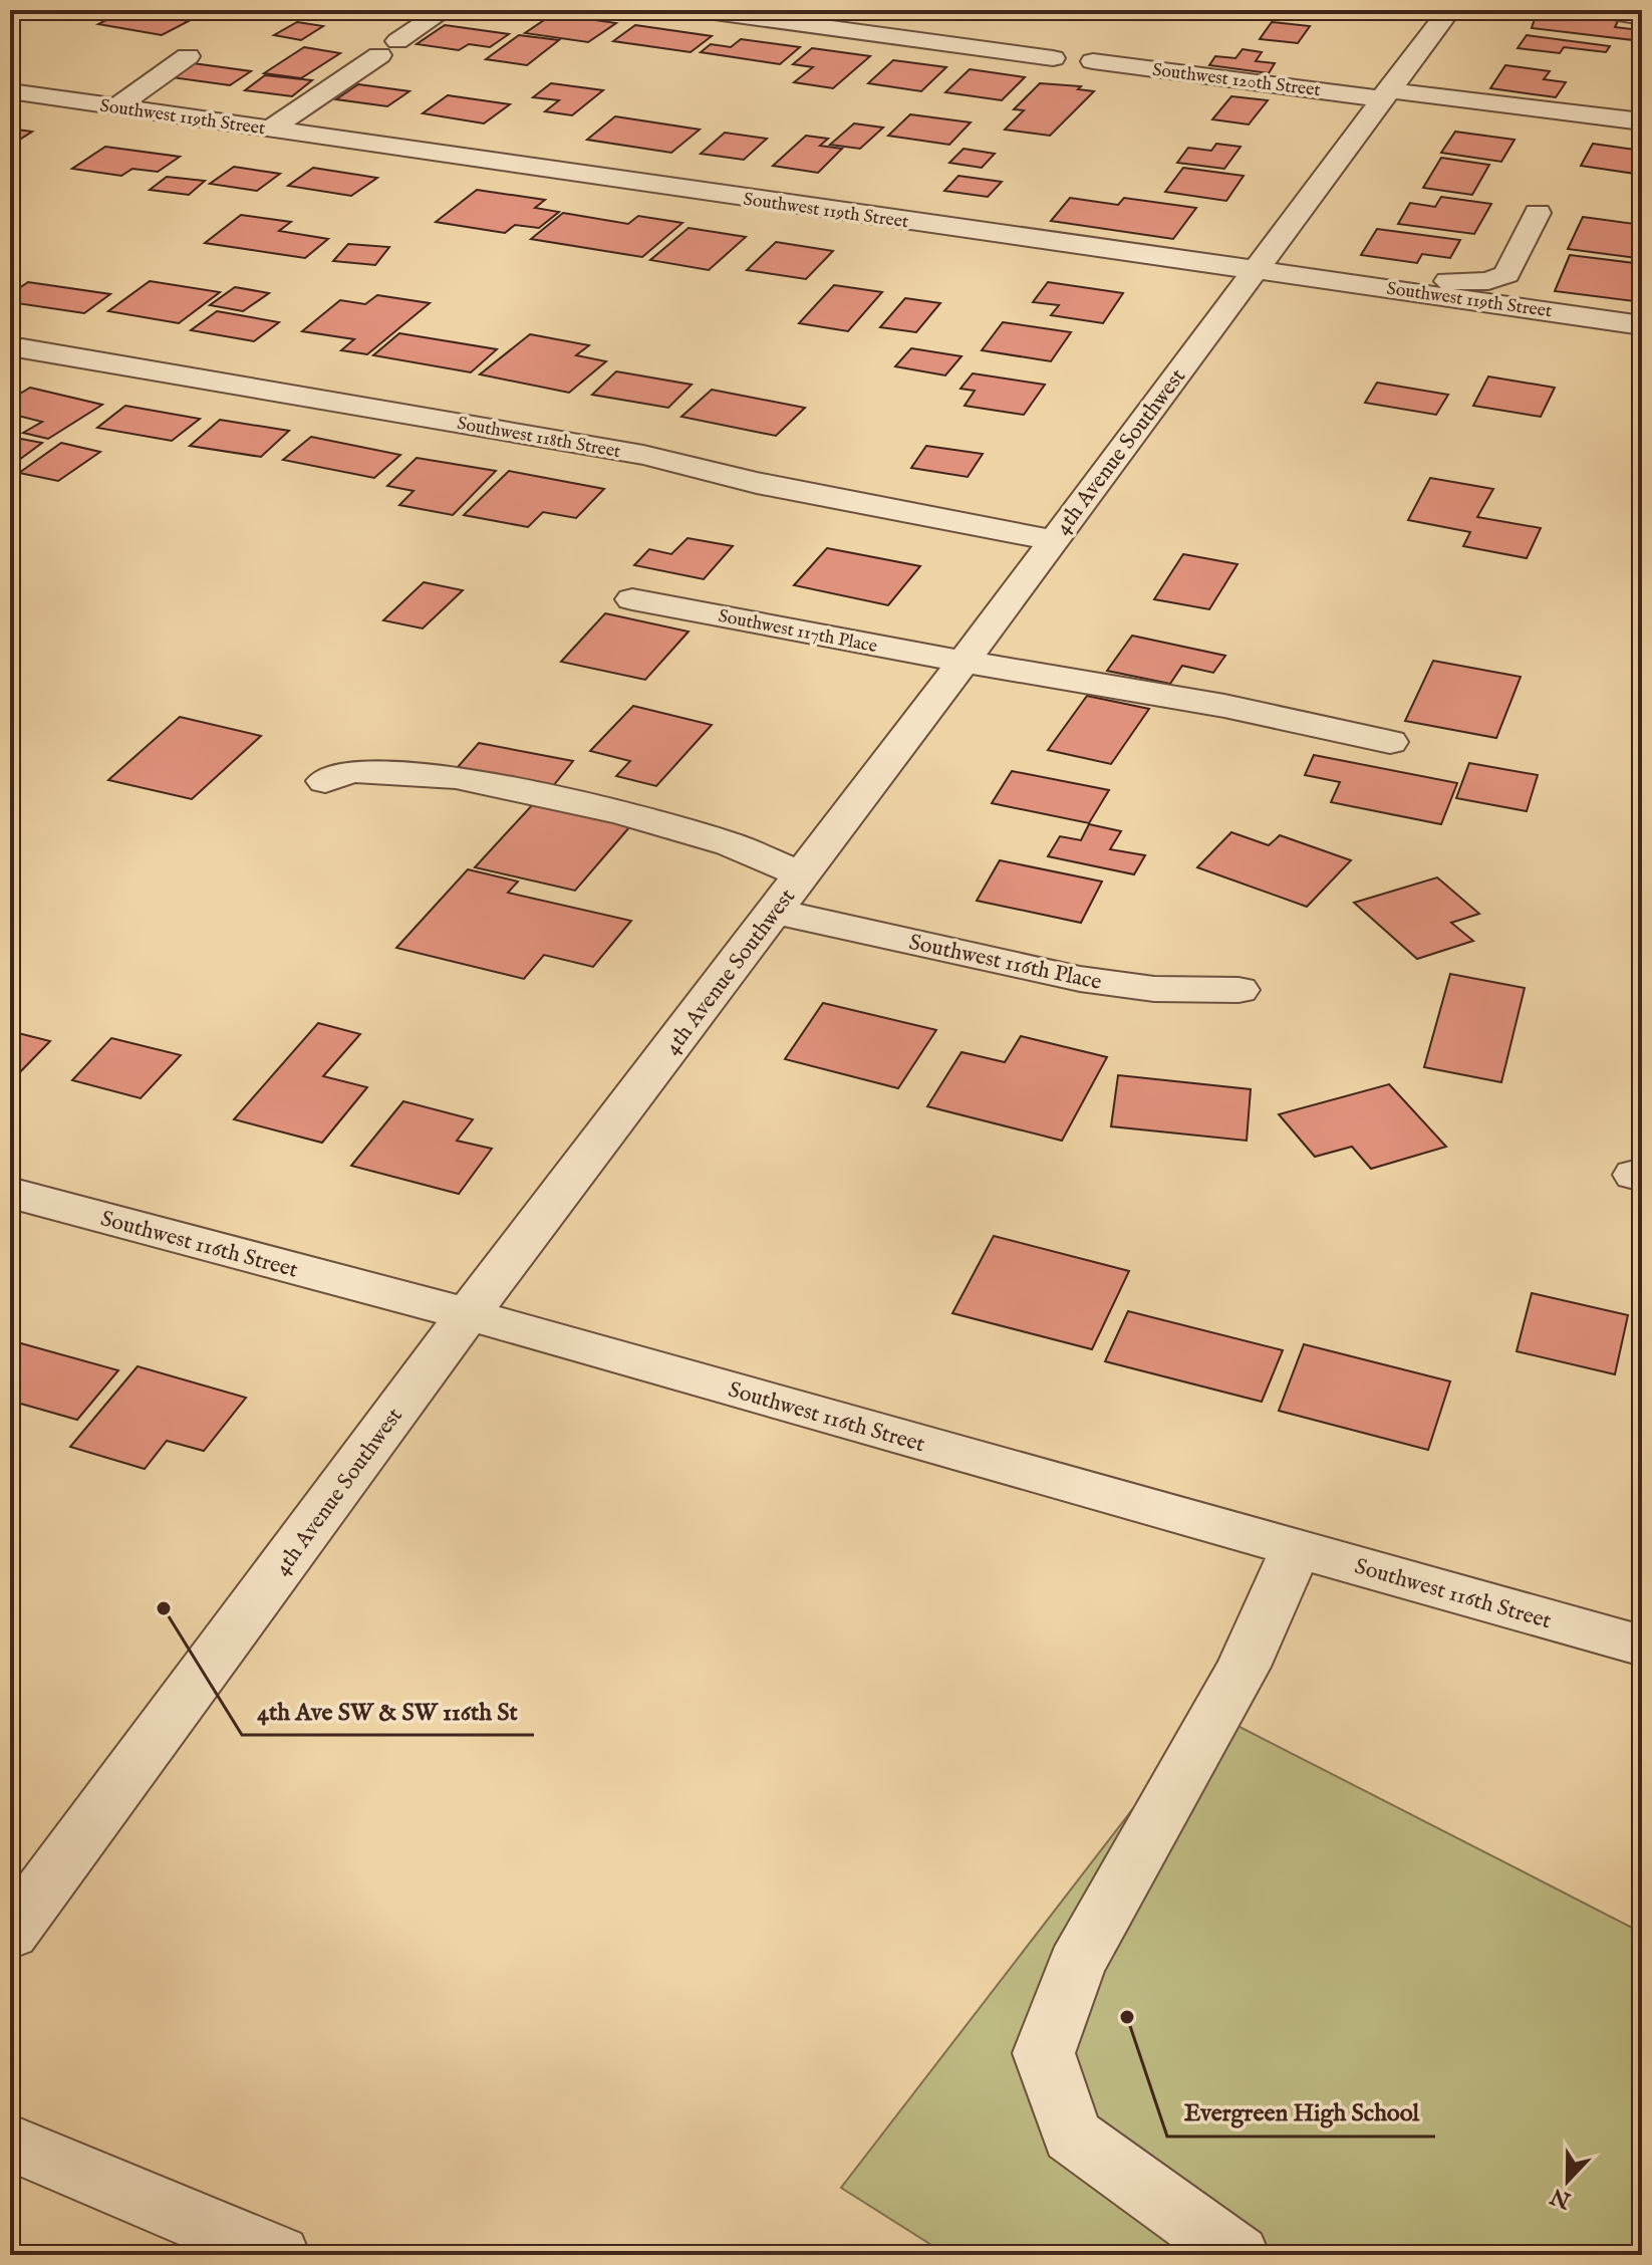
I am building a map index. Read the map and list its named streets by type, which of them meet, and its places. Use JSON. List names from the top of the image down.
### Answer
{
  "streets": {
    "street": [
      "Southwest 120th Street",
      "Southwest 119th Street",
      "Southwest 118th Street",
      "4th Avenue Southwest",
      "Southwest 117th Place",
      "Southwest 116th Place",
      "Southwest 116th Street"
    ]
  },
  "crossings": [
    ["Southwest 120th Street", "4th Avenue Southwest"],
    ["Southwest 119th Street", "4th Avenue Southwest"],
    ["Southwest 118th Street", "4th Avenue Southwest"],
    ["4th Avenue Southwest", "Southwest 117th Place"],
    ["4th Avenue Southwest", "Southwest 116th Place"],
    ["4th Avenue Southwest", "Southwest 116th Street"]
  ],
  "places": ["4th Ave SW & SW 116th St", "Evergreen High School"],
  "north": "bottom"
}
